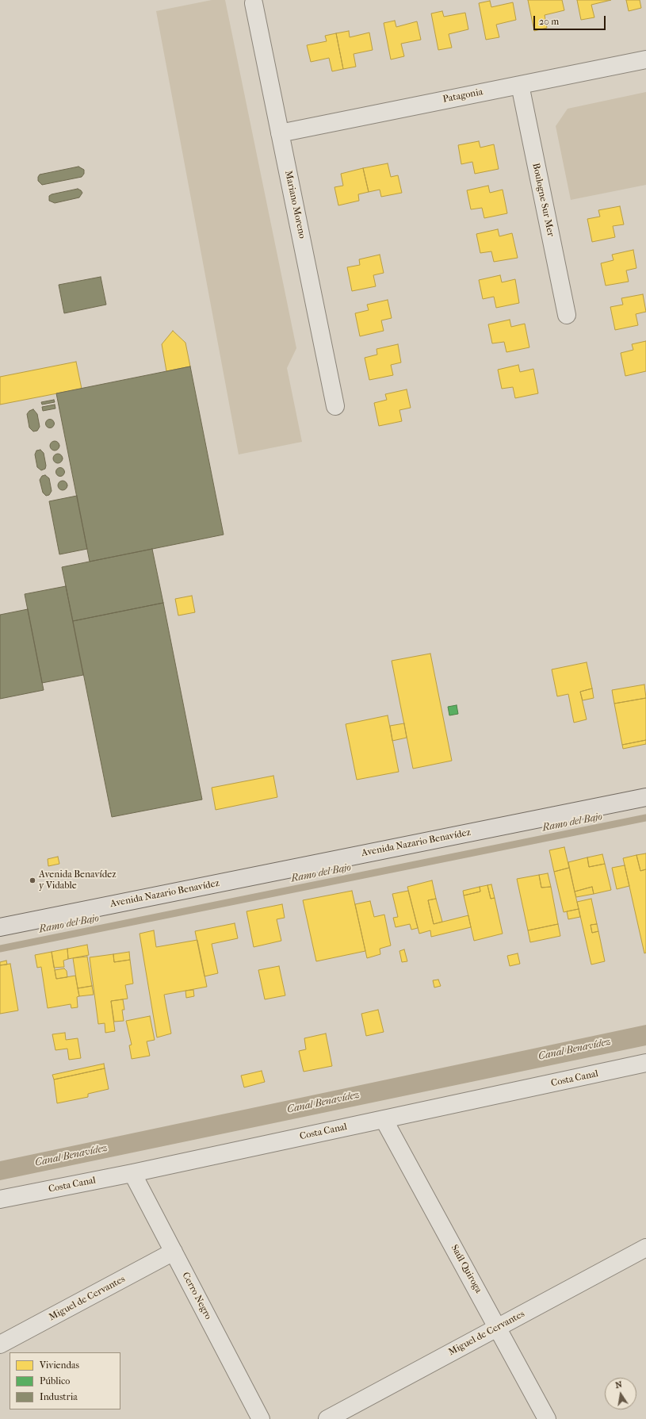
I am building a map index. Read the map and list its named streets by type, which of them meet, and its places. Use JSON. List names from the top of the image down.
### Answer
{
  "streets": {
    "main road": ["Avenida Nazario Benavídez"],
    "street": [
      "Patagonia",
      "Boulogne Sur Mer",
      "Mariano Moreno",
      "Costa Canal",
      "Saúl Quiroga",
      "Cerro Negro",
      "Miguel de Cervantes"
    ]
  },
  "crossings": [
    ["Patagonia", "Boulogne Sur Mer"],
    ["Patagonia", "Mariano Moreno"],
    ["Costa Canal", "Saúl Quiroga"],
    ["Costa Canal", "Cerro Negro"],
    ["Saúl Quiroga", "Miguel de Cervantes"],
    ["Cerro Negro", "Miguel de Cervantes"]
  ],
  "water": ["Ramo del Bajo", "Canal Benavídez"],
  "places": ["Avenida Benavídez y Vidable"],
  "legend": ["Viviendas", "Público", "Industria"],
  "scale_bar": "20 m",
  "north": "top"
}
